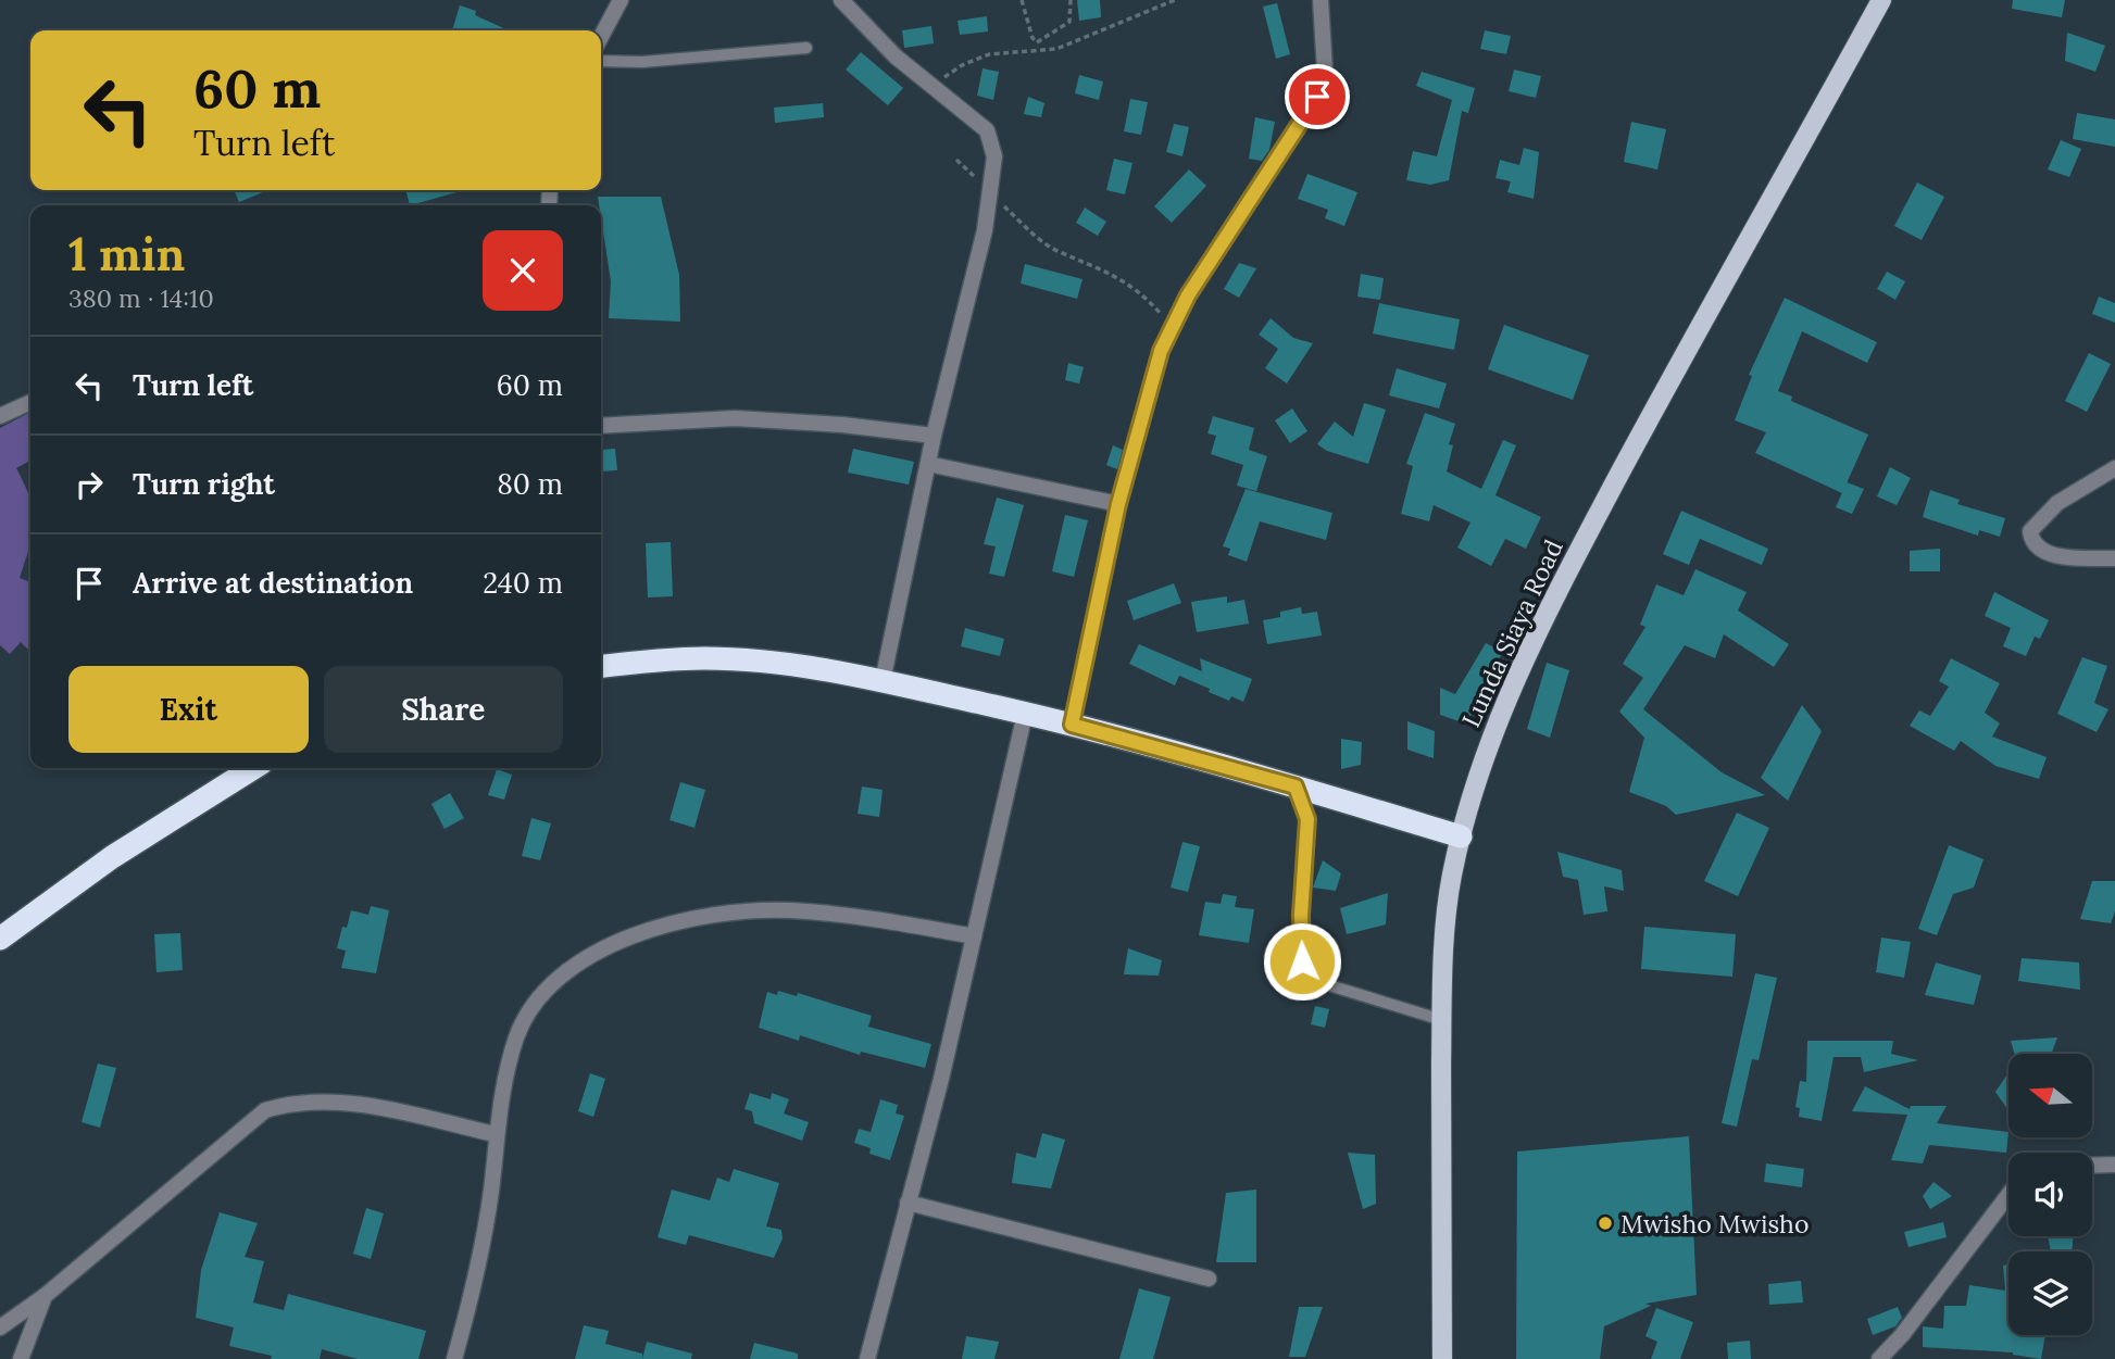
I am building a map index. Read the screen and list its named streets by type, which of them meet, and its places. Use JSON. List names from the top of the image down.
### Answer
{
  "streets": {
    "main road": ["Lunda Siaya Road"]
  },
  "places": ["Mwisho Mwisho"],
  "north": "left",
  "page": {
    "turn": ["60 m", "Turn left"],
    "heading": ["1 min", "380 m · 14:10"],
    "list": [
      {
        "name": "Turn left",
        "value": "60 m"
      },
      {
        "name": "Turn right",
        "value": "80 m"
      },
      {
        "name": "Arrive at destination",
        "value": "240 m"
      }
    ],
    "buttons": ["Exit", "Share"]
  }
}
